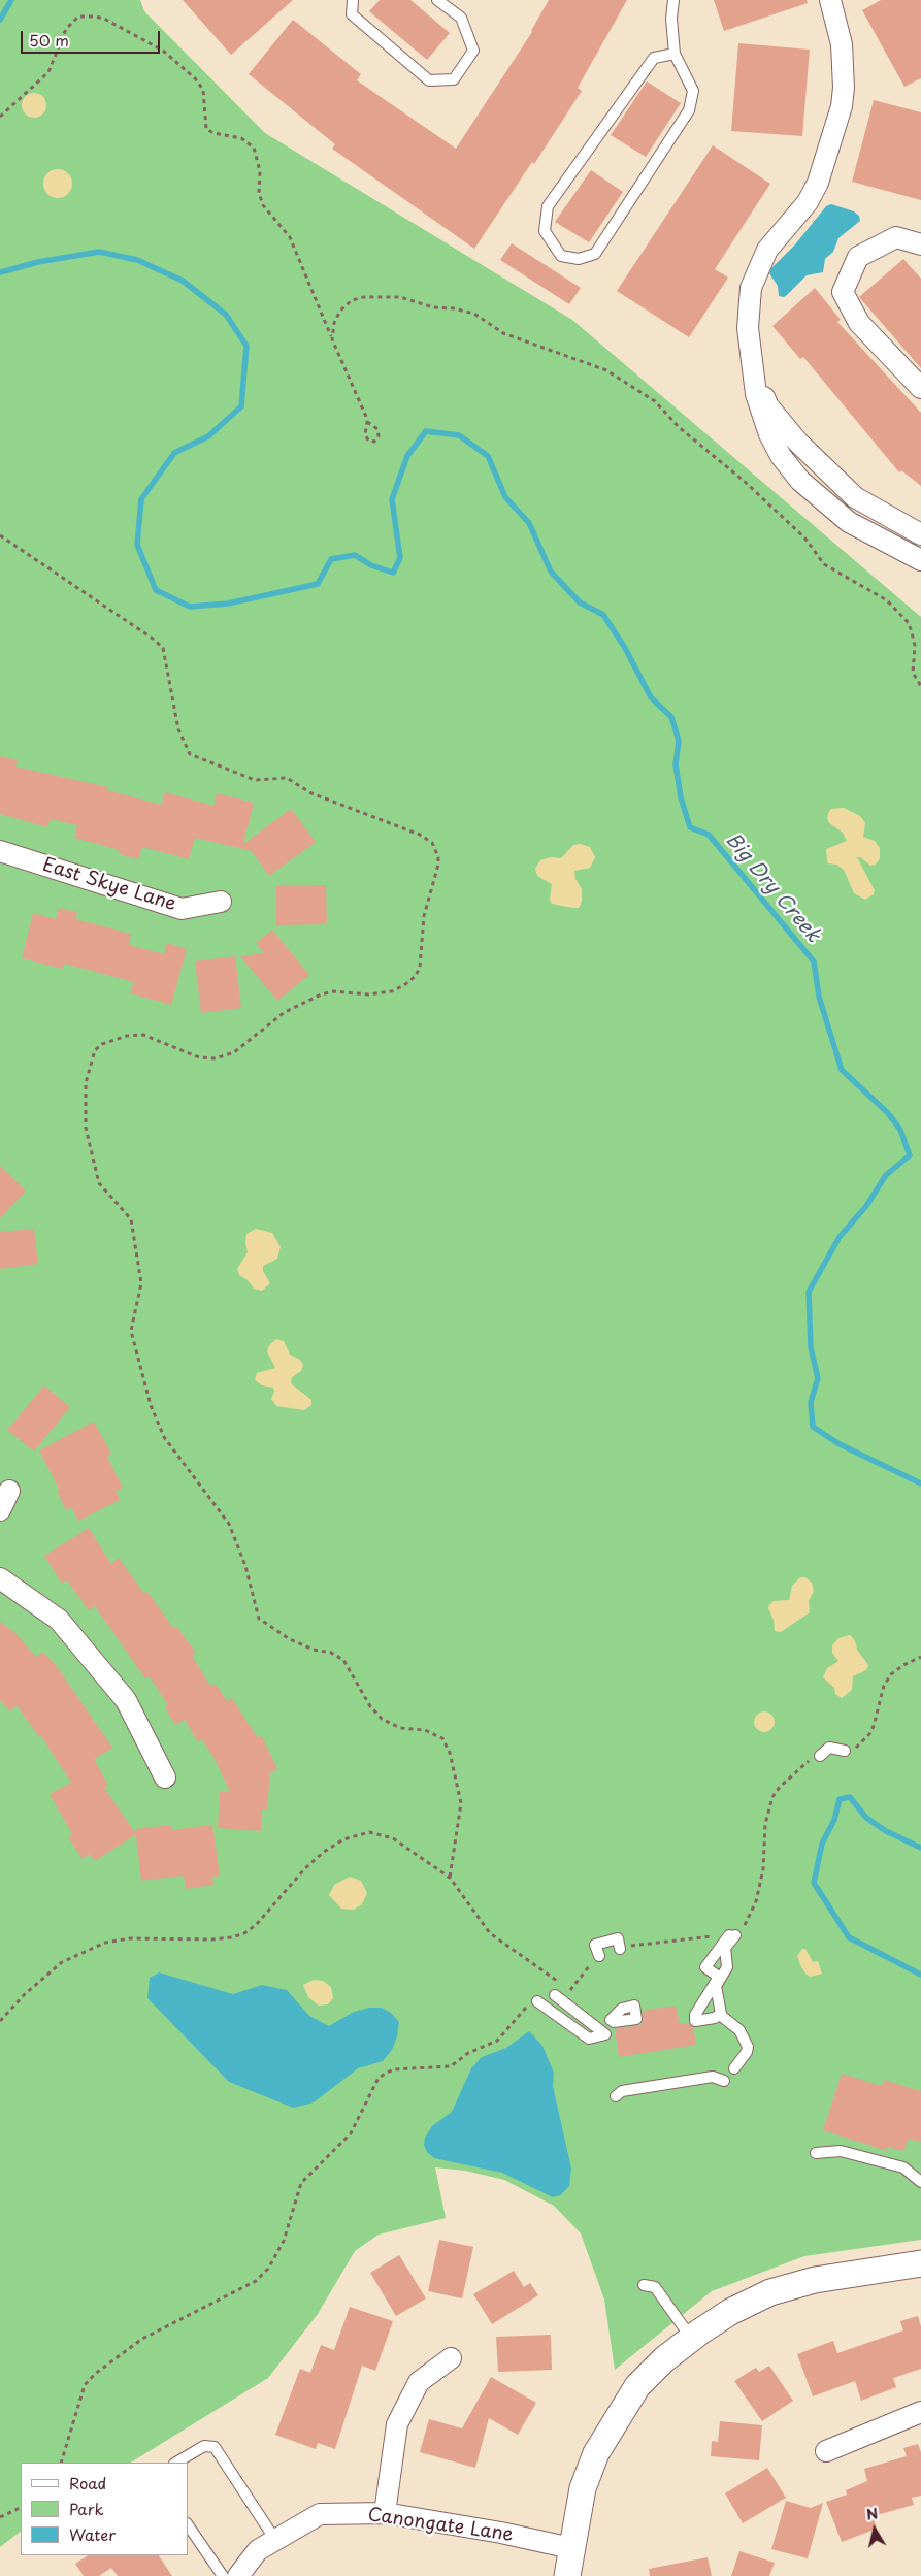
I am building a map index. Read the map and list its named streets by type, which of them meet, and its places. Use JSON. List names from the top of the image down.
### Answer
{
  "streets": {
    "street": ["East Skye Lane", "Canongate Lane"]
  },
  "water": ["Big Dry Creek"],
  "legend": ["Road", "Park", "Water"],
  "scale_bar": "50 m",
  "north": "top"
}
